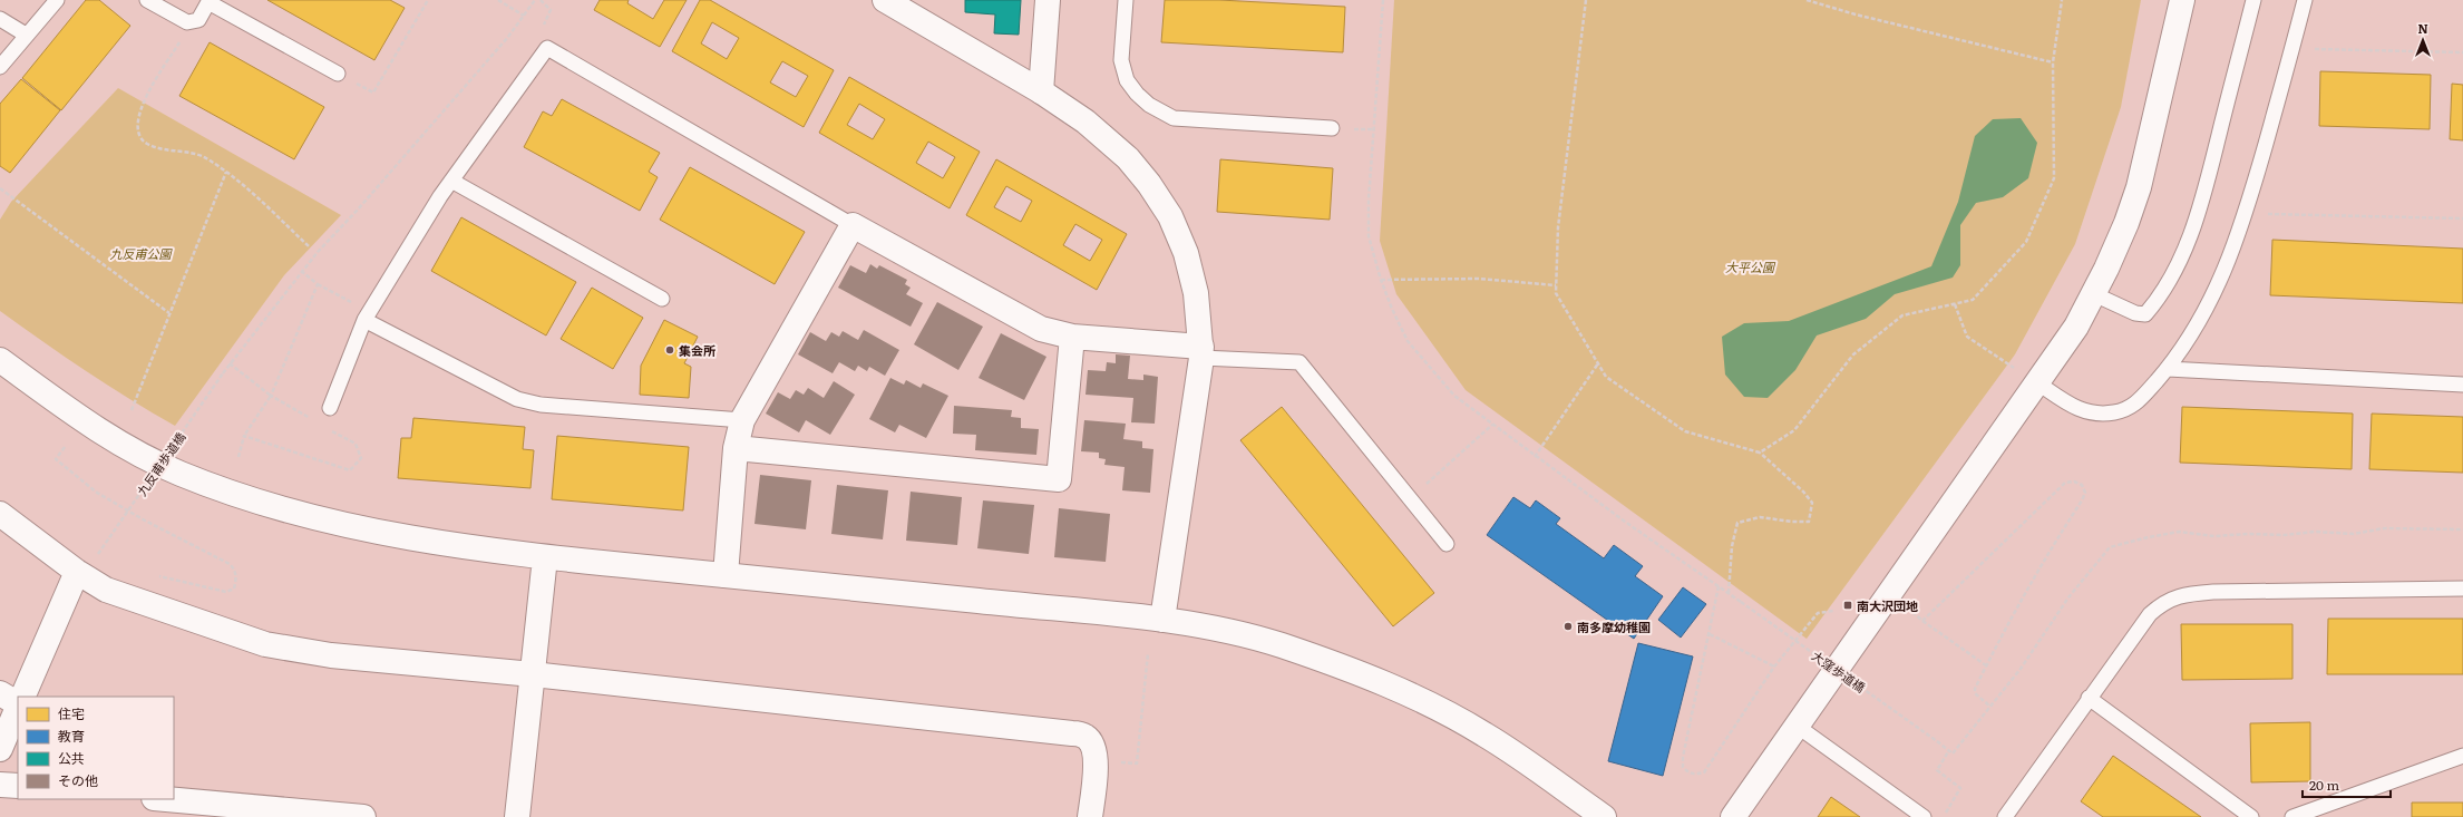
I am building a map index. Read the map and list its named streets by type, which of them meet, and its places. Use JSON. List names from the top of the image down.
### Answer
{
  "streets": {
    "path": ["九反甫歩道橋", "大窪歩道橋"]
  },
  "parks": ["九反甫公園", "大平公園"],
  "places": {
    "other": ["集会所", "南多摩幼稚園"],
    "transit": ["南大沢団地"]
  },
  "legend": [
    "住宅",
    "教育",
    "公共",
    "その他"
  ],
  "scale_bar": "20 m",
  "north": "top"
}
